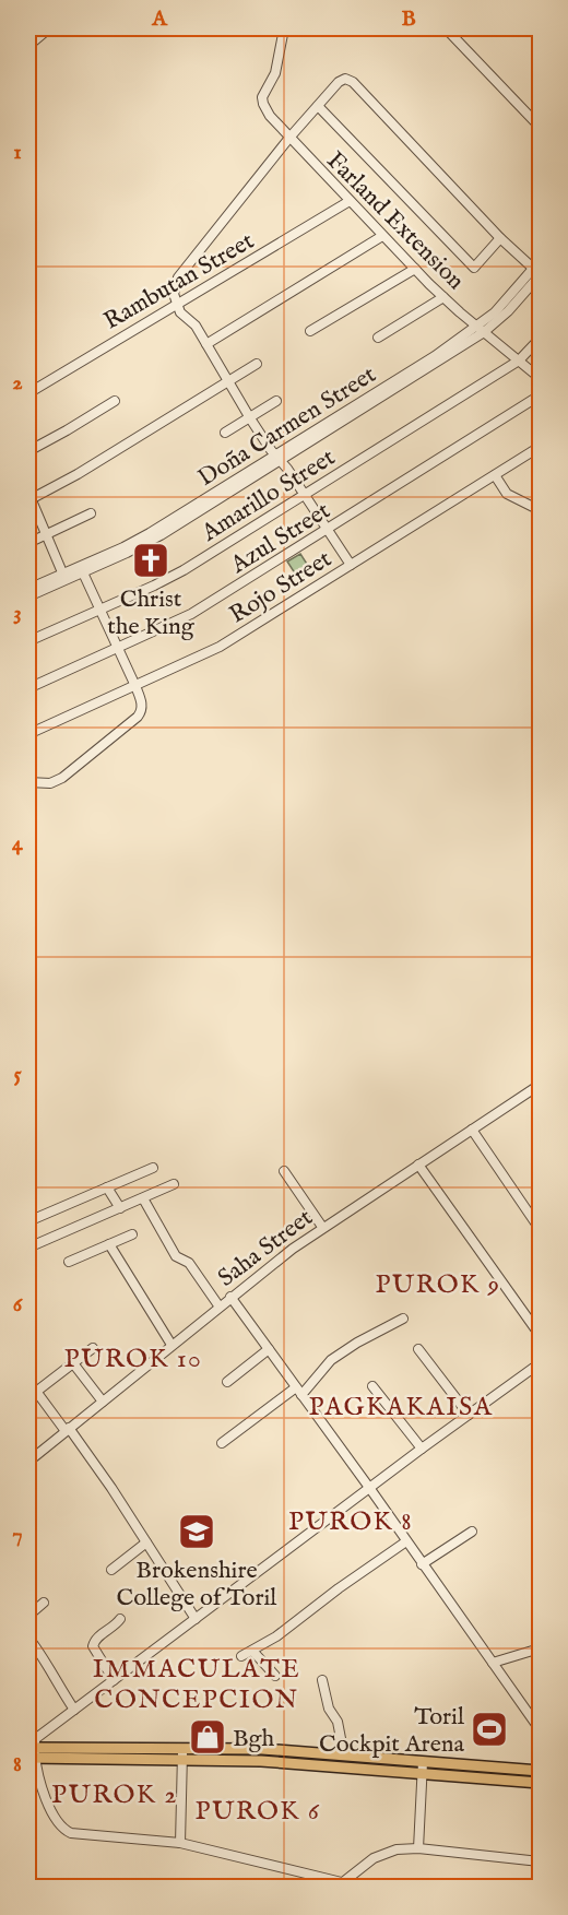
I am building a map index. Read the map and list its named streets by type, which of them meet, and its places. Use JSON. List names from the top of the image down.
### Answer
{
  "streets": {
    "street": [
      "Farland Extension",
      "Rambutan Street",
      "Doña Carmen Street",
      "Amarillo Street",
      "Azul Street",
      "Rojo Street",
      "Saha Street"
    ]
  },
  "crossings": [
    ["Farland Extension", "Rambutan Street"],
    ["Farland Extension", "Doña Carmen Street"],
    ["Farland Extension", "Amarillo Street"]
  ],
  "districts": [
    "PUROK 9",
    "PUROK 10",
    "PAGKAKAISA",
    "PUROK 8",
    "IMMACULATE CONCEPCION",
    "PUROK 2",
    "PUROK 6"
  ],
  "places": {
    "church": ["Christ the King"],
    "school or university": ["Brokenshire College of Toril"],
    "sports": ["Toril Cockpit Arena"],
    "shop": ["Bgh"]
  },
  "grid": {
    "columns": ["A", "B"],
    "rows": [
      "1",
      "2",
      "3",
      "4",
      "5",
      "6",
      "7",
      "8"
    ]
  }
}
